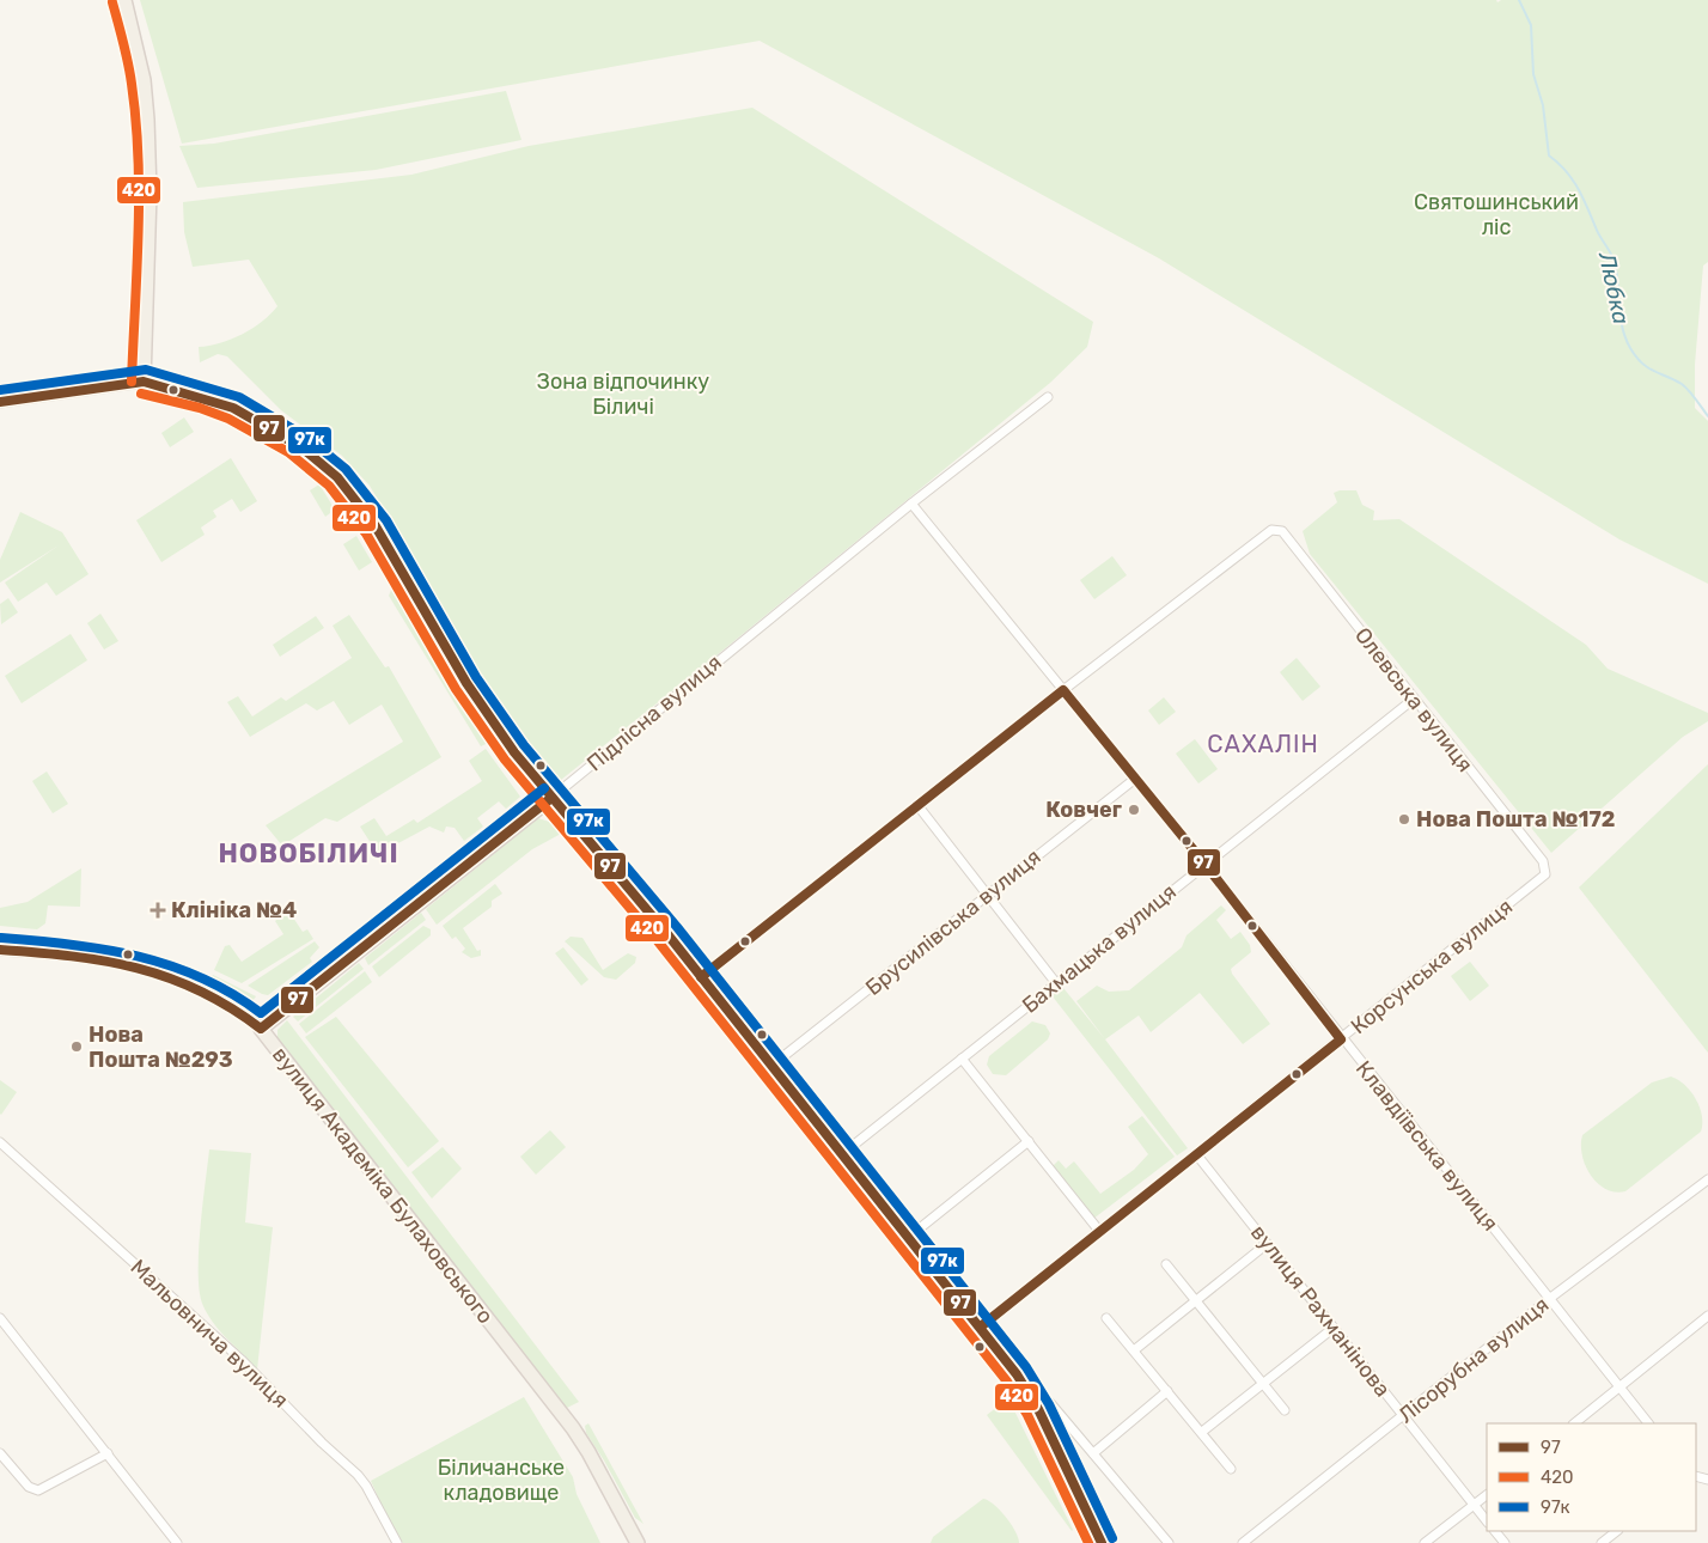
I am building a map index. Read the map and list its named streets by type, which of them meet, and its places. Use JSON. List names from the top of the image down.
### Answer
{
  "streets": {
    "main road": ["Підлісна вулиця", "вулиця Академіка Булаховського"],
    "street": [
      "Олевська вулиця",
      "Брусилівська вулиця",
      "Бахмацька вулиця",
      "Корсунська вулиця",
      "Клавдіївська вулиця",
      "вулиця Рахманінова",
      "Мальовнича вулиця",
      "Лісорубна вулиця"
    ]
  },
  "crossings": [
    ["Олевська вулиця", "Бахмацька вулиця"],
    ["Олевська вулиця", "Корсунська вулиця"],
    ["Олевська вулиця", "Клавдіївська вулиця"],
    ["Підлісна вулиця", "Клавдіївська вулиця"],
    ["Підлісна вулиця", "вулиця Академіка Булаховського"],
    ["Брусилівська вулиця", "Клавдіївська вулиця"],
    ["Бахмацька вулиця", "Клавдіївська вулиця"],
    ["Корсунська вулиця", "Клавдіївська вулиця"],
    ["Корсунська вулиця", "вулиця Рахманінова"],
    ["Клавдіївська вулиця", "Лісорубна вулиця"],
    ["вулиця Рахманінова", "Лісорубна вулиця"]
  ],
  "districts": ["САХАЛІН", "НОВОБІЛИЧІ"],
  "water": ["Любка"],
  "parks": ["Святошинський ліс", "Зона відпочинку Біличі", "Біличанське кладовище"],
  "places": {
    "other": ["Ковчег", "Нова Пошта №172", "Нова Пошта №293"],
    "health": ["Клініка №4"]
  },
  "lines": ["transit line 420", "transit line 97к", "transit line 97"],
  "legend": ["97", "420", "97к"]
}
